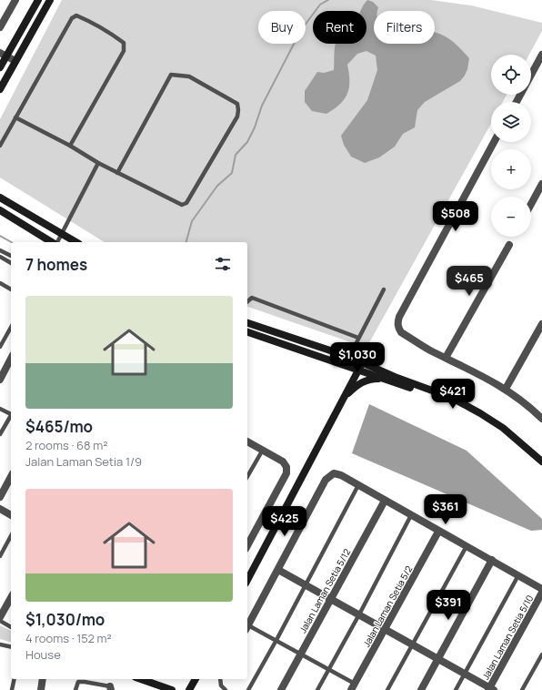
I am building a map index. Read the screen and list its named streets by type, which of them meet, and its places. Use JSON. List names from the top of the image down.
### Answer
{
  "streets": {
    "street": ["Jalan Laman Setia 5/12", "Jalan Laman Setia 5/2", "Jalan Laman Setia 5/10"]
  },
  "page": {
    "chip": ["Buy", "Rent", "Filters"],
    "map_buttons": ["+", "−"],
    "price": [
      "$508",
      "$465",
      "$1,030",
      "$421",
      "$361",
      "$425",
      "$391"
    ],
    "heading": "7 homes",
    "list": [
      {
        "name": "$465/mo",
        "note": "2 rooms · 68 m² · Jalan Laman Setia 1/9"
      },
      {
        "name": "$1,030/mo",
        "note": "4 rooms · 152 m² · House"
      }
    ]
  }
}
